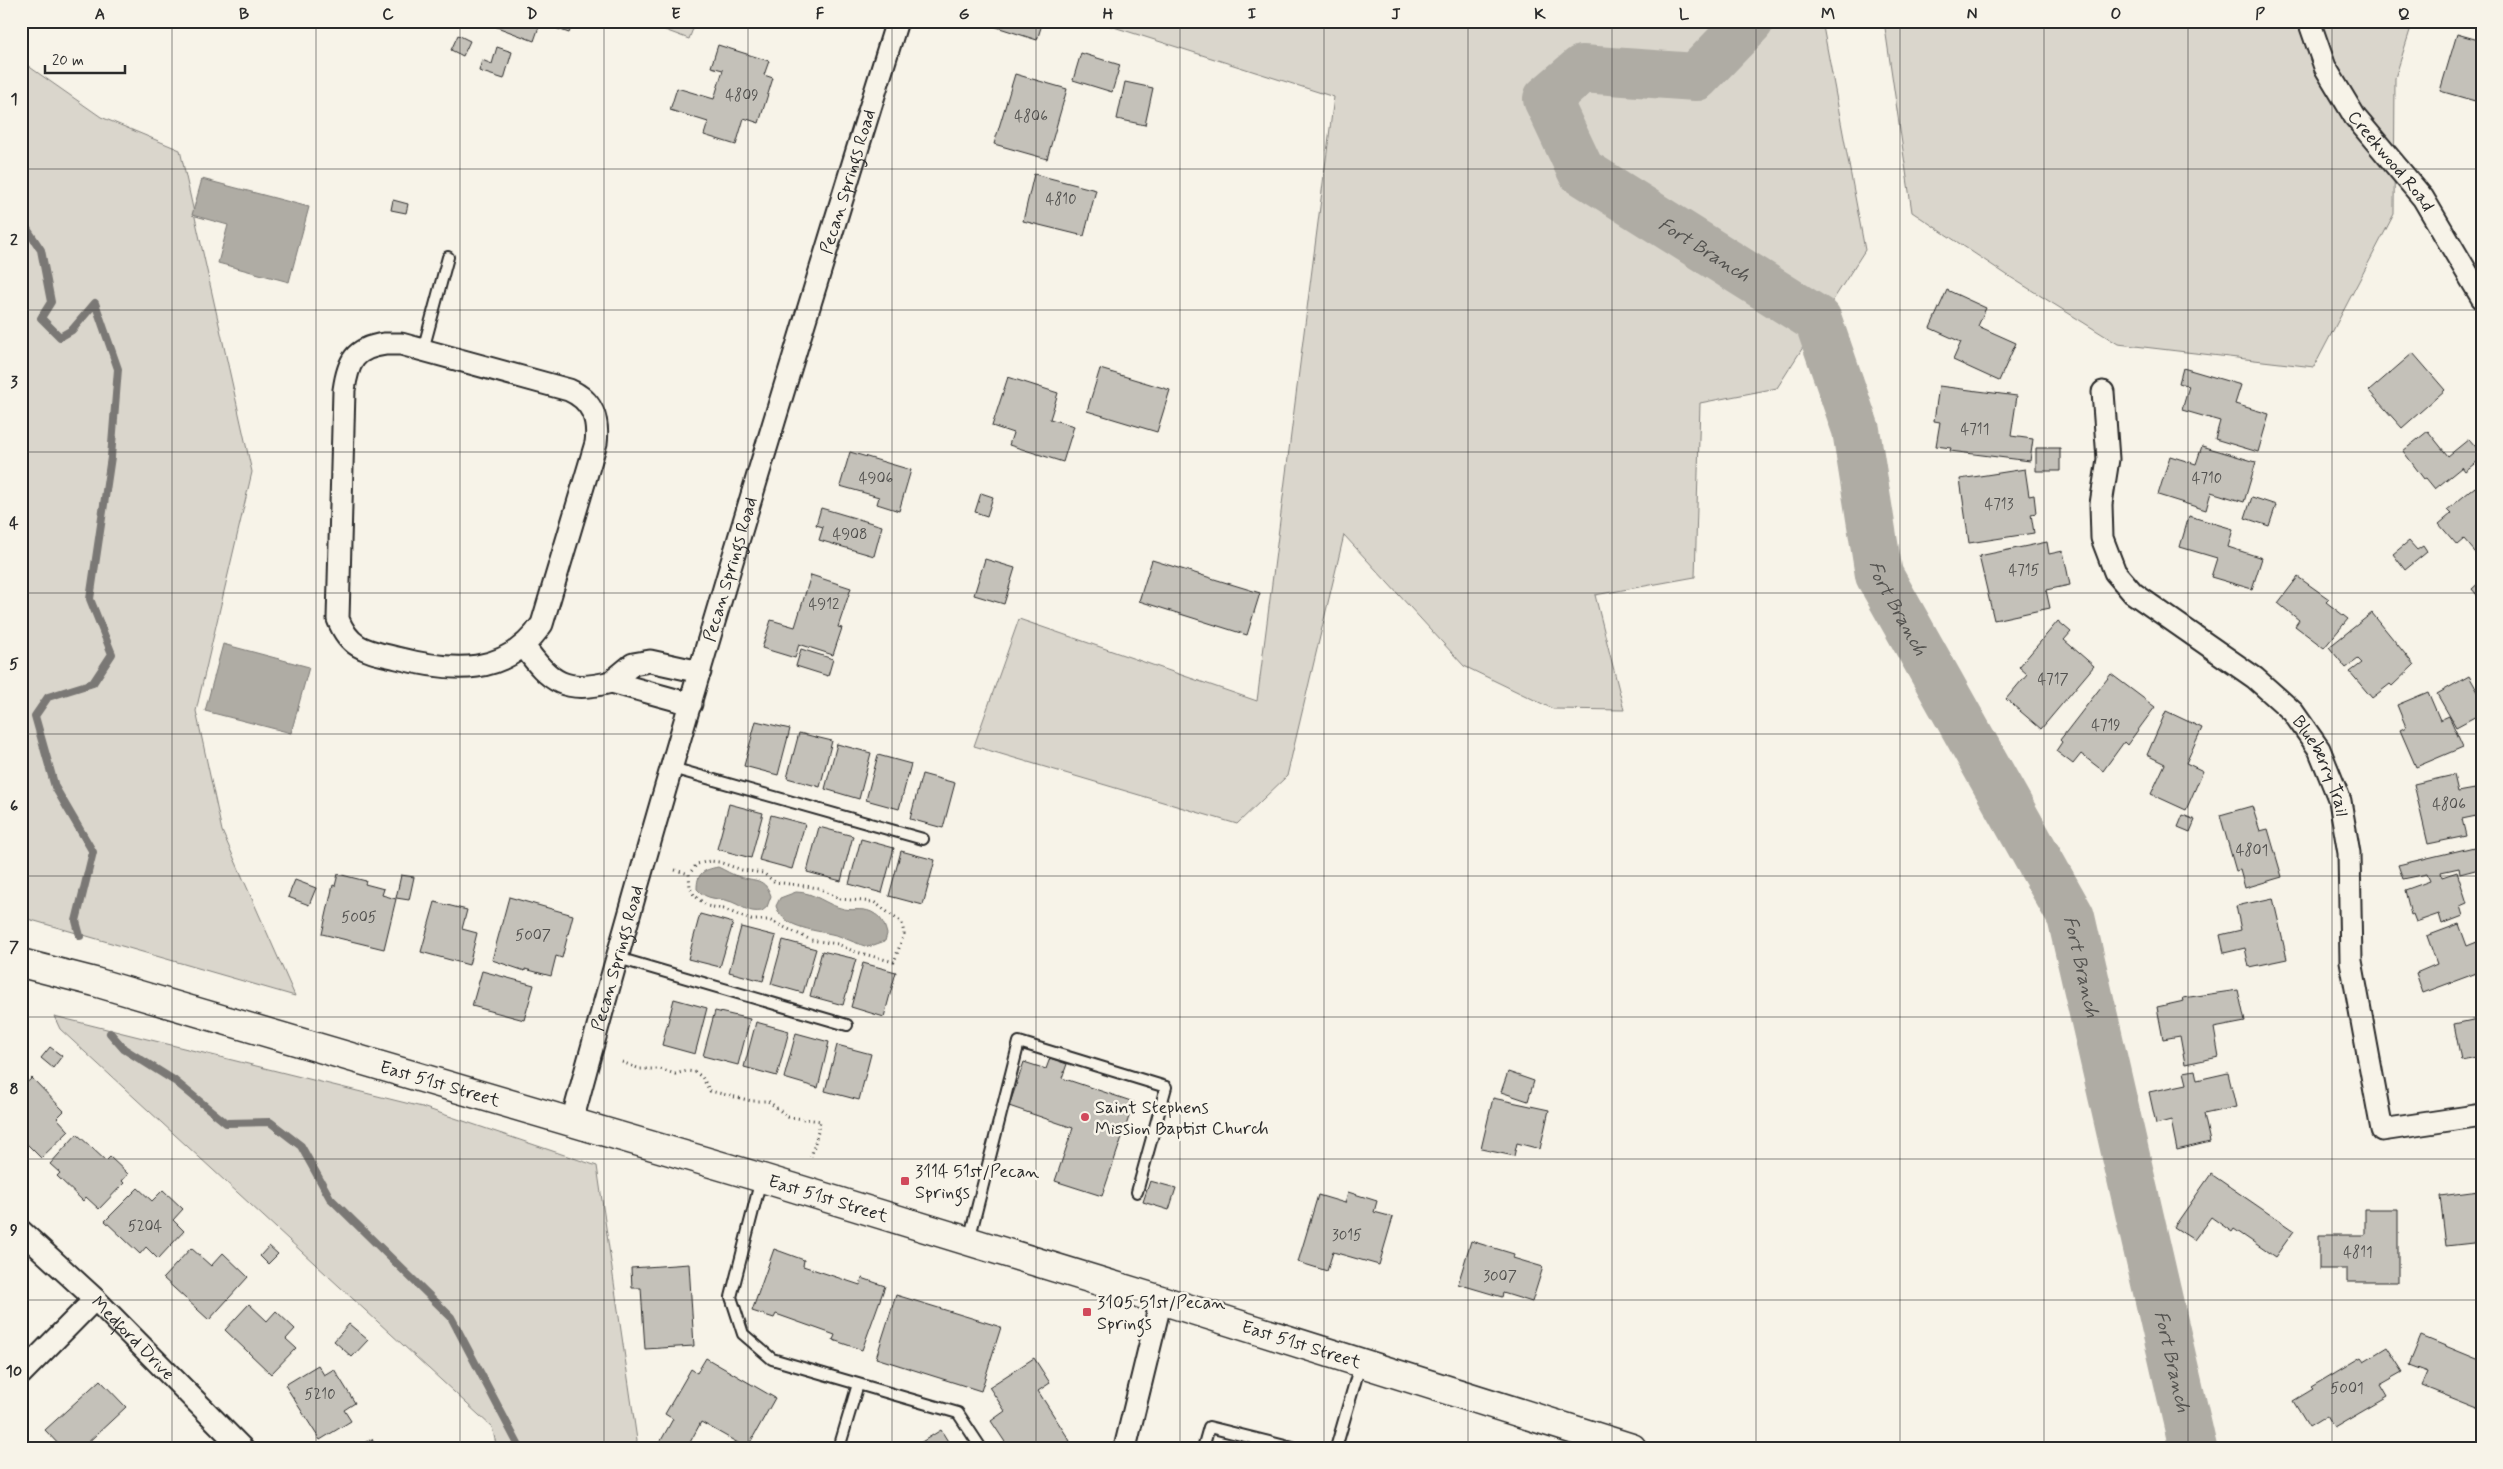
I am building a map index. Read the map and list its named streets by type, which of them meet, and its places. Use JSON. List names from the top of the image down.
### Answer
{
  "streets": {
    "main road": ["East 51st Street"],
    "street": [
      "Creekwood Road",
      "Pecan Springs Road",
      "Blueberry Trail",
      "Medford Drive"
    ]
  },
  "crossings": [
    ["Pecan Springs Road", "East 51st Street"]
  ],
  "water": ["Fort Branch"],
  "places": {
    "other": ["Saint Stephens Mission Baptist Church"],
    "transit": ["3114 51st/Pecan Springs", "3105 51st/Pecan Springs"]
  },
  "house_numbers": [
    "4809",
    "4806",
    "4810",
    "4711",
    "4906",
    "4710",
    "4713",
    "4908",
    "4715",
    "4912",
    "4717",
    "4719",
    "4806",
    "4801",
    "5005",
    "5007",
    "5204",
    "3015",
    "4811",
    "3007",
    "5001",
    "5210"
  ],
  "scale_bar": "20 m",
  "grid": {
    "columns": [
      "A",
      "B",
      "C",
      "D",
      "E",
      "F",
      "G",
      "H",
      "I",
      "J",
      "K",
      "L",
      "M",
      "N",
      "O",
      "P",
      "Q"
    ],
    "rows": [
      "1",
      "2",
      "3",
      "4",
      "5",
      "6",
      "7",
      "8",
      "9",
      "10"
    ]
  }
}
